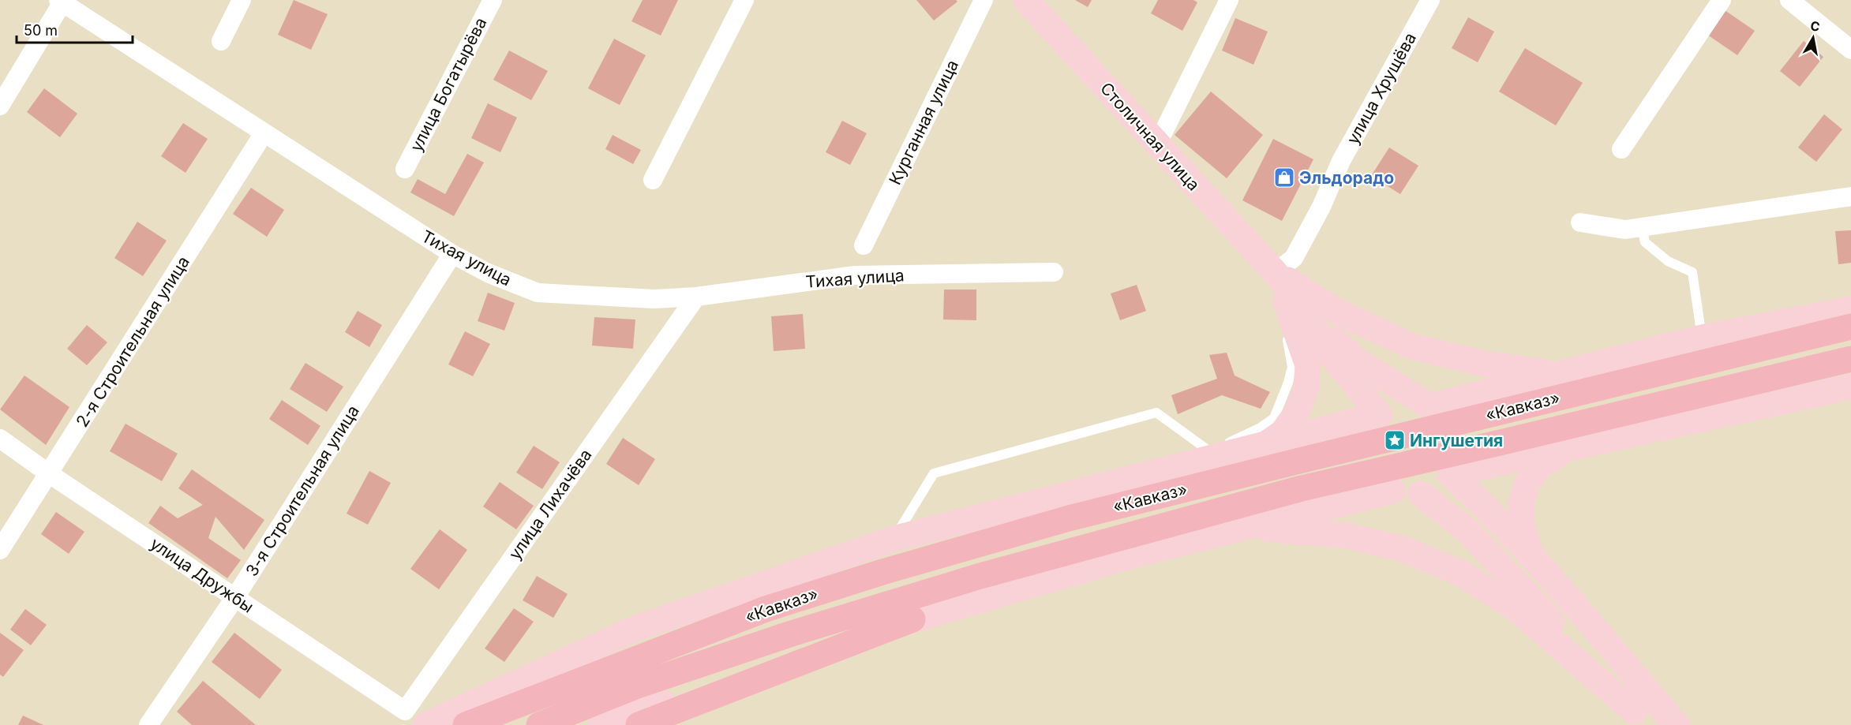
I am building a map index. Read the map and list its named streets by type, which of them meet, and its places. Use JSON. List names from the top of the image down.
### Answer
{
  "streets": {
    "highway": ["«Кавказ»"],
    "main road": ["Столичная улица"],
    "street": [
      "улица Богатырёва",
      "улица Хрущёва",
      "Курганная улица",
      "Тихая улица",
      "2-я Строительная улица",
      "3-я Строительная улица",
      "улица Лихачёва",
      "улица Дружбы"
    ]
  },
  "crossings": [
    ["улица Хрущёва", "Столичная улица"],
    ["Тихая улица", "2-я Строительная улица"],
    ["Тихая улица", "3-я Строительная улица"],
    ["Тихая улица", "улица Лихачёва"],
    ["2-я Строительная улица", "улица Дружбы"],
    ["3-я Строительная улица", "улица Дружбы"],
    ["улица Лихачёва", "улица Дружбы"]
  ],
  "places": {
    "shop": ["Эльдорадо"],
    "place": ["Ингушетия"]
  },
  "scale_bar": "50 m",
  "north": "top"
}
